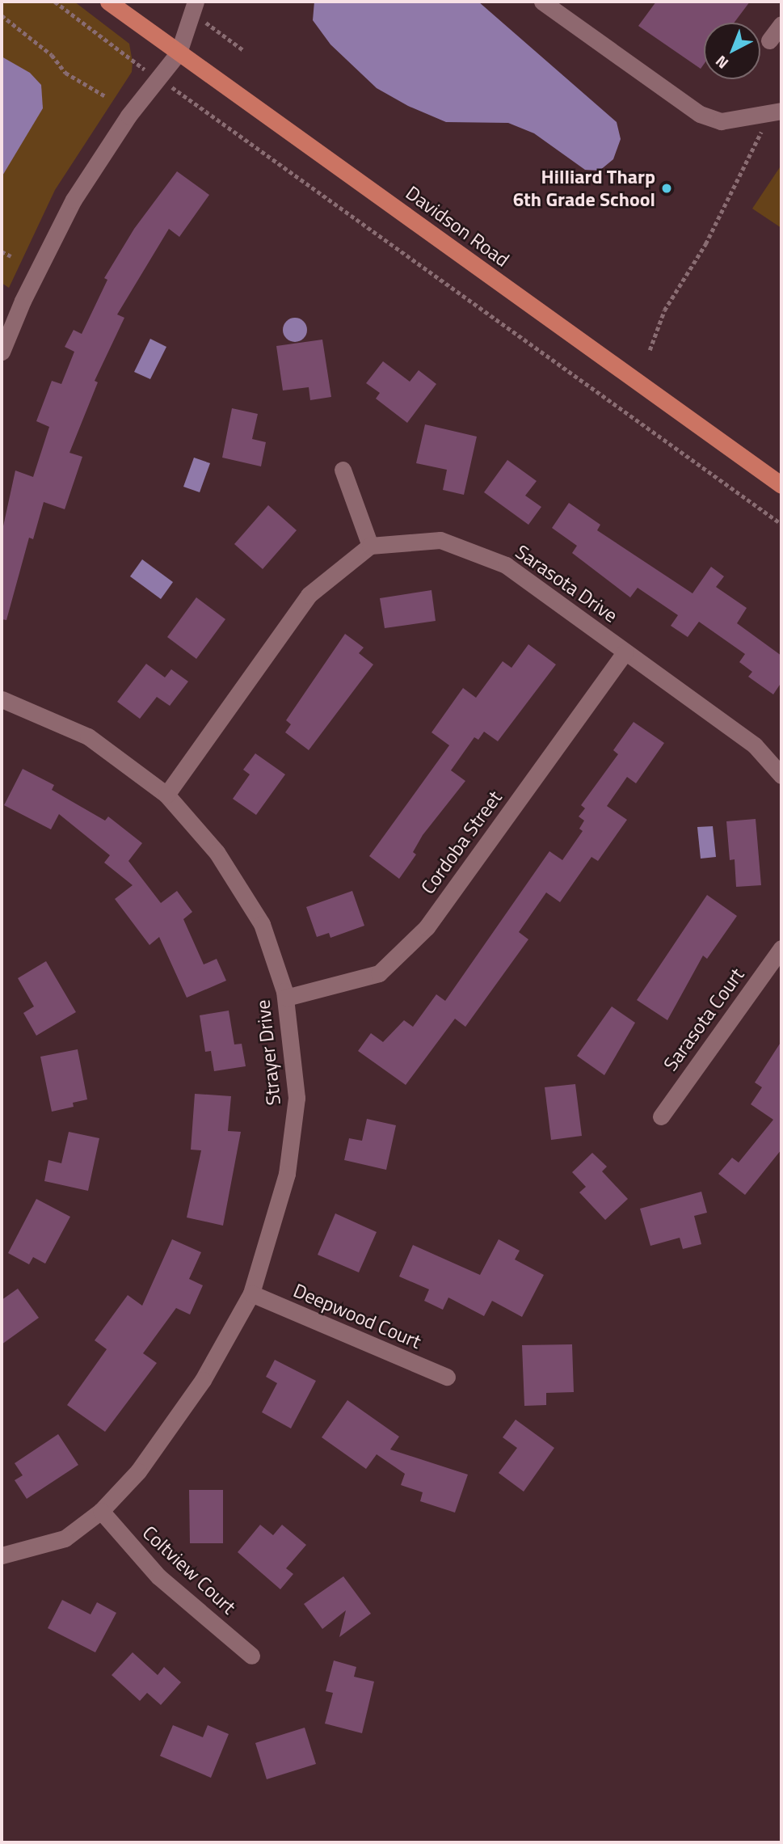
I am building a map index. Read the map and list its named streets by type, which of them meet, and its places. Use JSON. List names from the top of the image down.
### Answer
{
  "streets": {
    "main road": ["Davidson Road"],
    "street": [
      "Sarasota Drive",
      "Cordoba Street",
      "Sarasota Court",
      "Strayer Drive",
      "Deepwood Court",
      "Coltview Court"
    ]
  },
  "crossings": [
    ["Sarasota Drive", "Cordoba Street"],
    ["Cordoba Street", "Strayer Drive"],
    ["Strayer Drive", "Deepwood Court"],
    ["Strayer Drive", "Coltview Court"]
  ],
  "places": ["Hilliard Tharp 6th Grade School"],
  "north": "bottom left"
}
